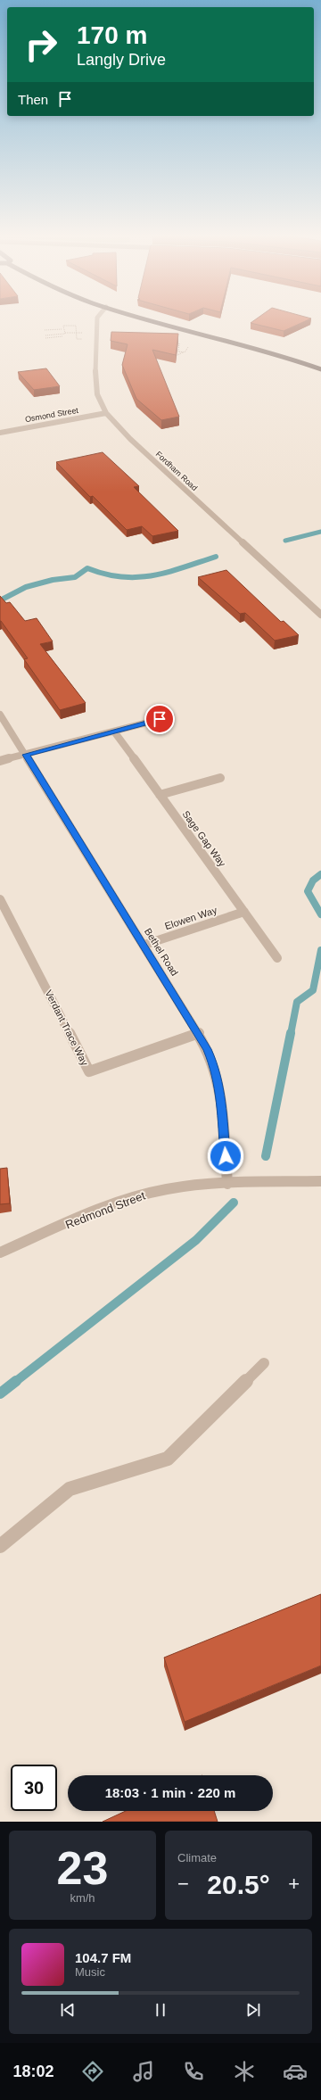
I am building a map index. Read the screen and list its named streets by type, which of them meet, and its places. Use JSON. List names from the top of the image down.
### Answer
{
  "streets": {
    "street": [
      "Osmond Street",
      "Fordham Road",
      "Sage Gap Way",
      "Elowen Way",
      "Bethel Road",
      "Verdant Trace Way",
      "Redmond Street"
    ]
  },
  "crossings": [
    ["Osmond Street", "Fordham Road"],
    ["Sage Gap Way", "Elowen Way"],
    ["Elowen Way", "Bethel Road"],
    ["Bethel Road", "Verdant Trace Way"],
    ["Bethel Road", "Redmond Street"]
  ],
  "page": {
    "turn": ["170 m", "Langly Drive"],
    "then": "Then",
    "limit": "30",
    "trip": "18:03 · 1 min · 220 m",
    "tile": [
      ["23", "km/h"],
      "Climate"
    ],
    "heat": ["−", "20.5°", "+"],
    "song": ["104.7 FM", "Music"],
    "tabs": "18:02"
  }
}
